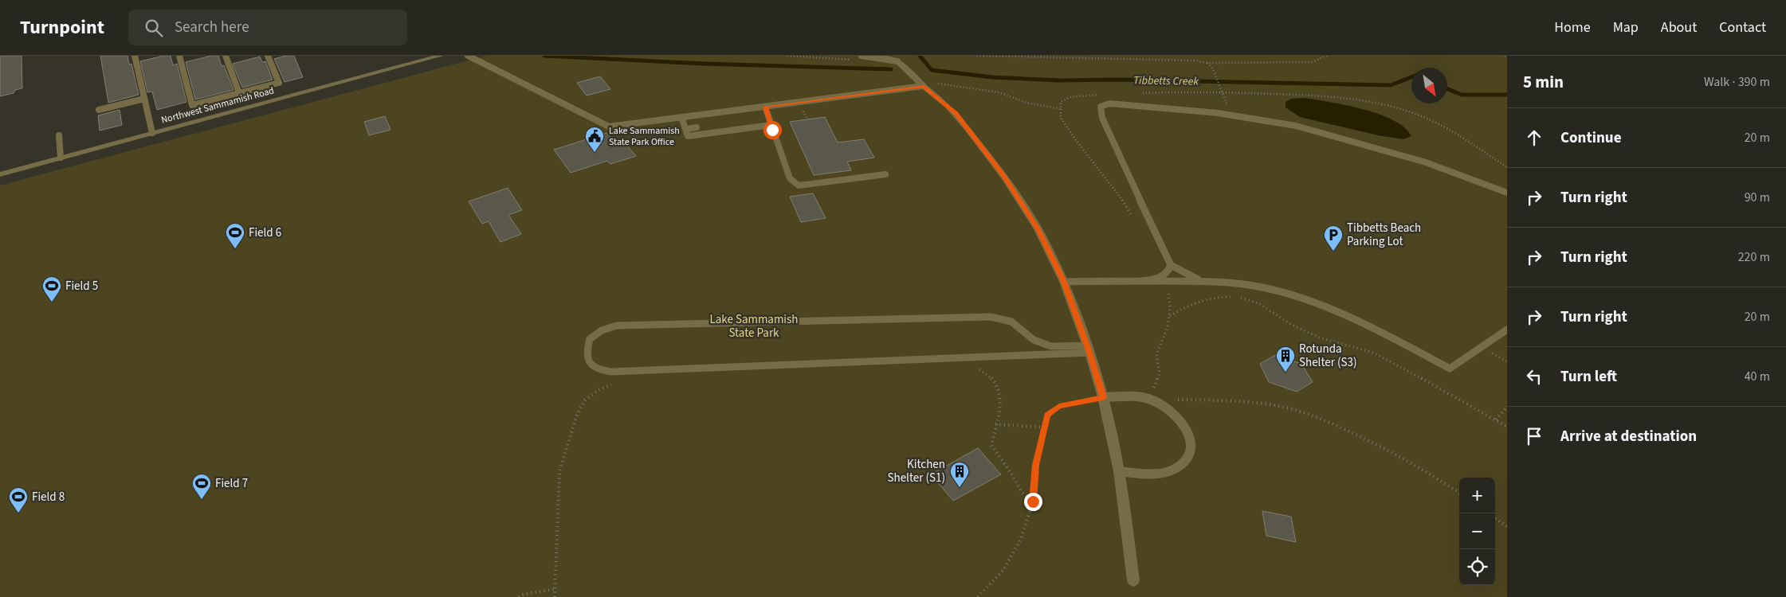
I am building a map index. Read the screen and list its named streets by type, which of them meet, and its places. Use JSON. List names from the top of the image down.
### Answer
{
  "streets": {
    "street": ["Northwest Sammamish Road"]
  },
  "water": ["Tibbetts Creek"],
  "parks": ["Lake Sammamish State Park"],
  "places": {
    "public building": ["Lake Sammamish State Park Office"],
    "sports": [
      "Field 6",
      "Field 5",
      "Field 7",
      "Field 8"
    ],
    "parking": ["Tibbetts Beach Parking Lot"],
    "building": ["Rotunda Shelter (S3)", "Kitchen Shelter (S1)"]
  },
  "north": "bottom right",
  "page": {
    "header": "Turnpoint",
    "search": "Search here",
    "nav": [
      "Home",
      "Map",
      "About",
      "Contact"
    ],
    "heading": ["5 min", "Walk · 390 m"],
    "list": [
      ["Continue", "20 m"],
      ["Turn right", "90 m"],
      ["Turn right", "220 m"],
      ["Turn right", "20 m"],
      ["Turn left", "40 m"],
      "Arrive at destination"
    ],
    "map_buttons": ["+", "−"]
  }
}
